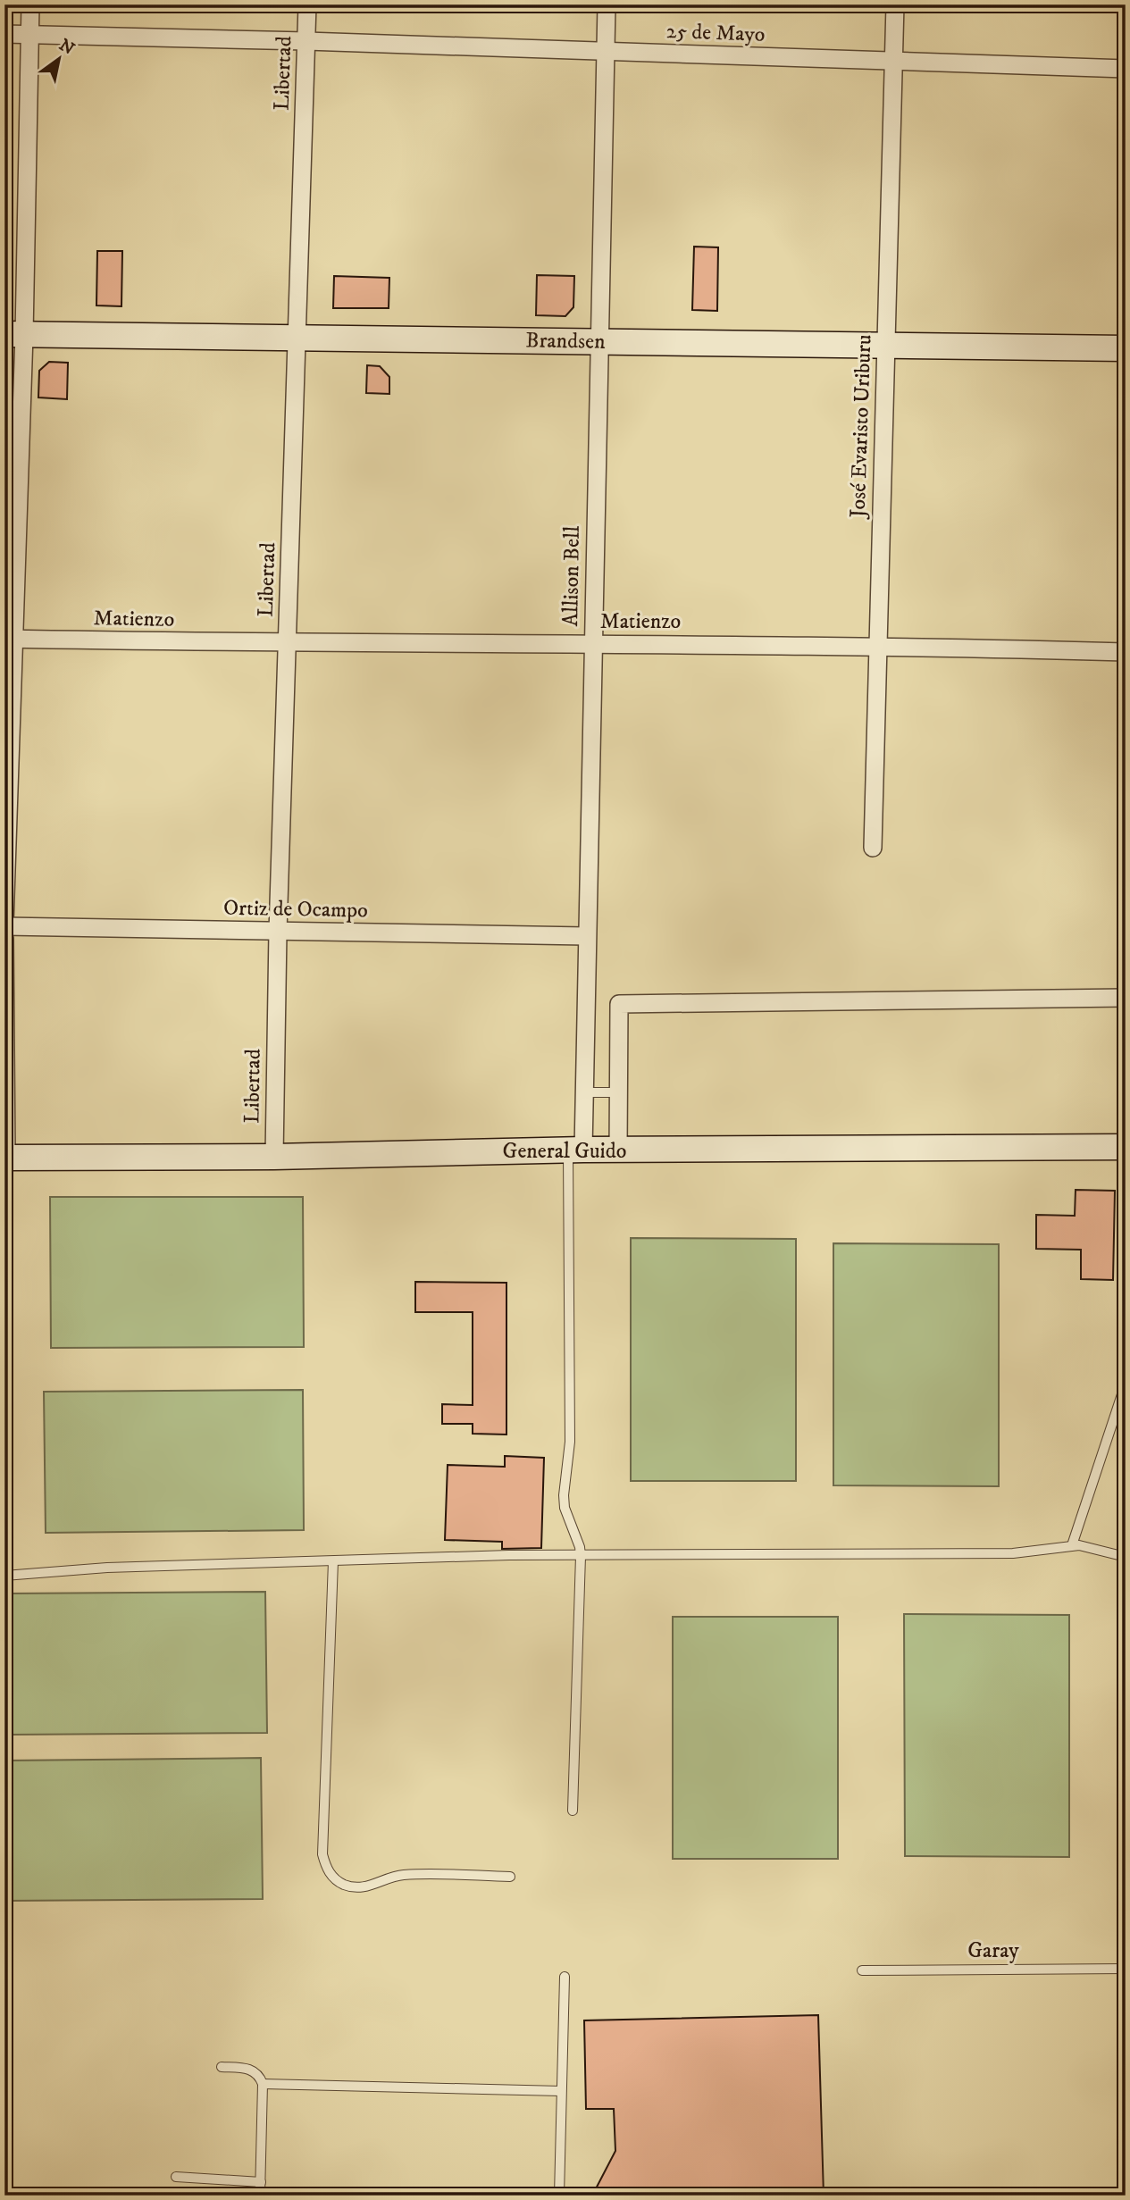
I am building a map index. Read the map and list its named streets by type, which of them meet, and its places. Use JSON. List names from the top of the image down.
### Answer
{
  "streets": {
    "main road": ["Brandsen", "General Guido"],
    "street": [
      "25 de Mayo",
      "Libertad",
      "José Evaristo Uriburu",
      "Allison Bell",
      "Matienzo",
      "Ortiz de Ocampo"
    ],
    "lane": ["Garay"]
  },
  "crossings": [
    ["25 de Mayo", "Libertad"],
    ["25 de Mayo", "José Evaristo Uriburu"],
    ["25 de Mayo", "Allison Bell"],
    ["Libertad", "Brandsen"],
    ["Libertad", "Matienzo"],
    ["Libertad", "Ortiz de Ocampo"],
    ["Libertad", "General Guido"],
    ["Brandsen", "José Evaristo Uriburu"],
    ["Brandsen", "Allison Bell"],
    ["José Evaristo Uriburu", "Matienzo"],
    ["Allison Bell", "Matienzo"],
    ["Allison Bell", "Ortiz de Ocampo"],
    ["Allison Bell", "General Guido"]
  ],
  "north": "top right"
}
